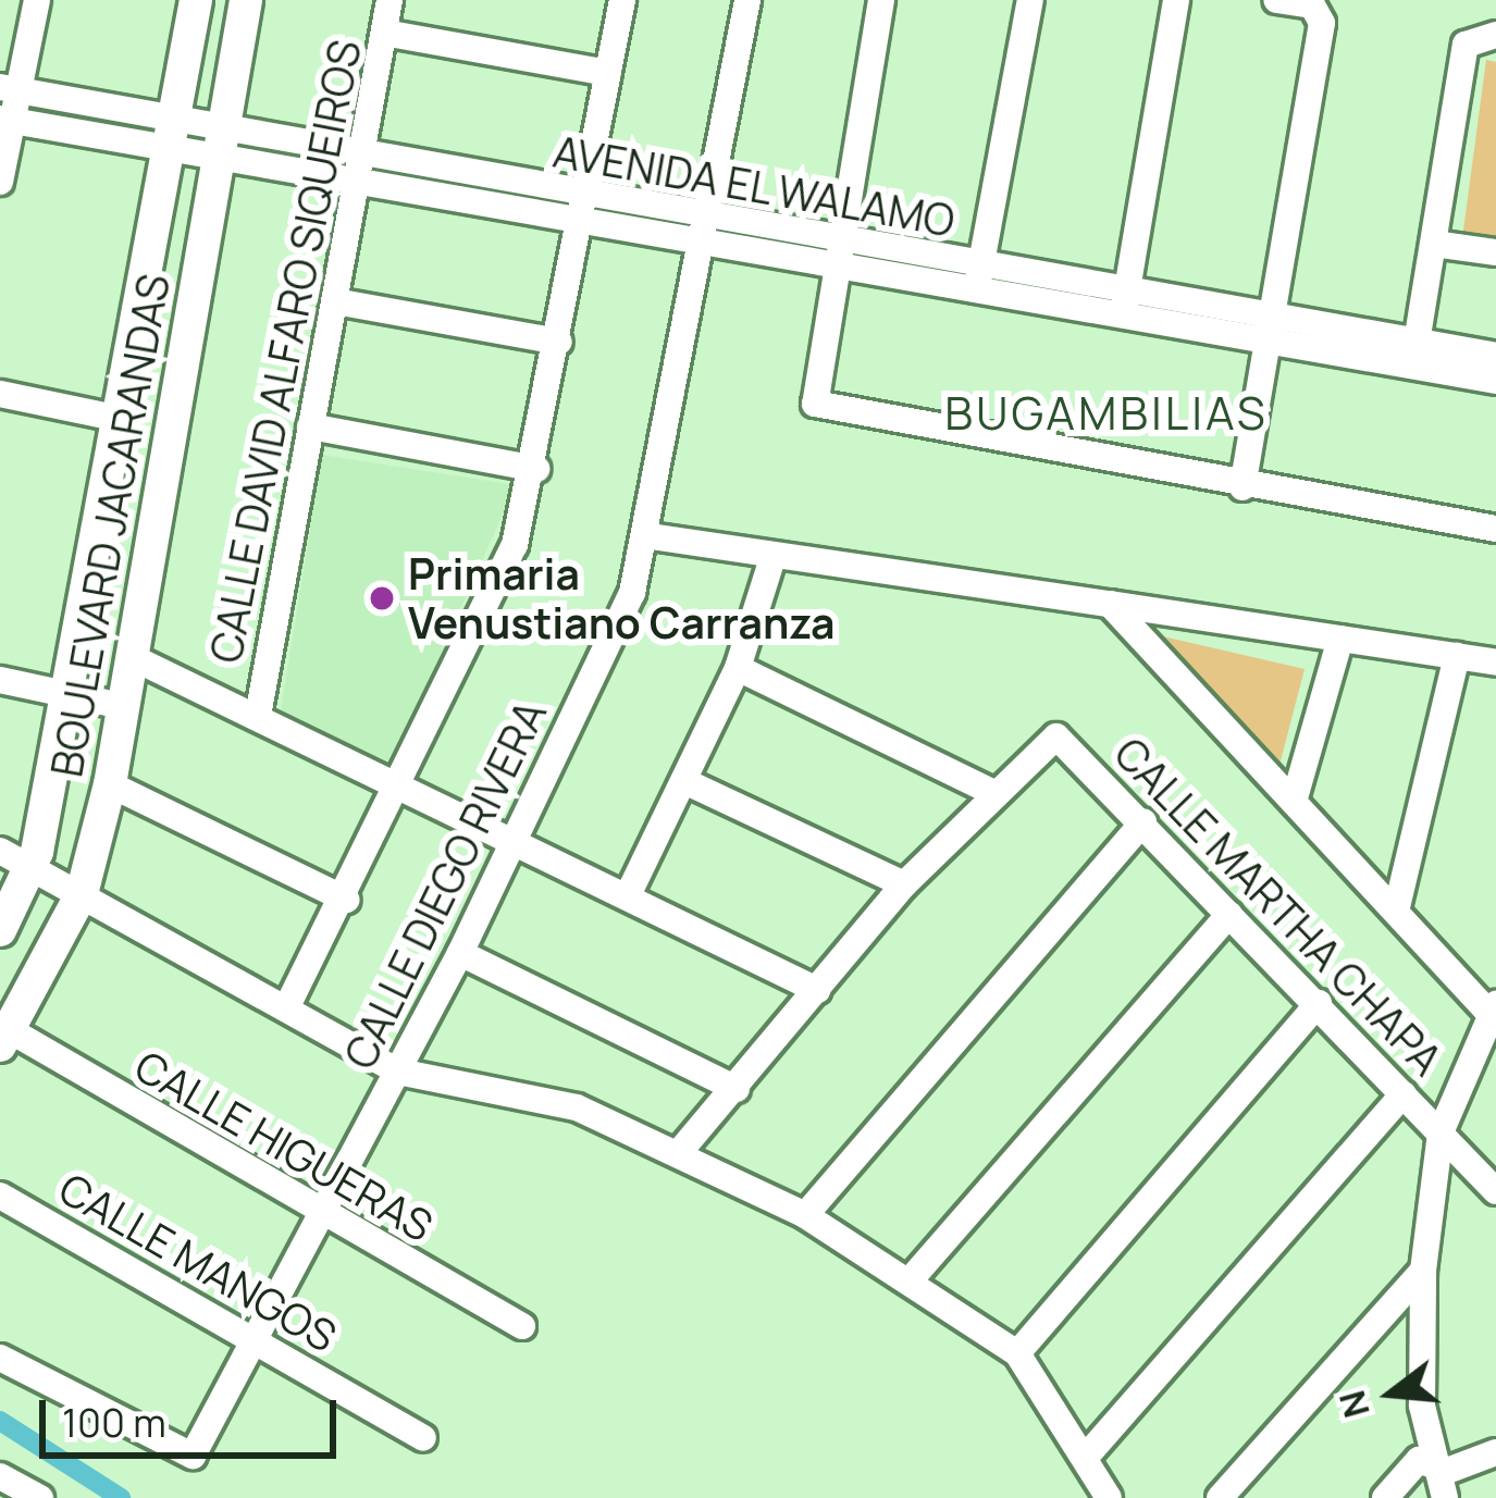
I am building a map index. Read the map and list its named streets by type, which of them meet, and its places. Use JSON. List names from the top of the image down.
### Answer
{
  "streets": {
    "main road": ["BOULEVARD JACARANDAS"],
    "street": [
      "AVENIDA EL WALAMO",
      "CALLE DAVID ALFARO SIQUEIROS",
      "CALLE DIEGO RIVERA",
      "CALLE MARTHA CHAPA",
      "CALLE HIGUERAS",
      "CALLE MANGOS"
    ]
  },
  "crossings": [
    ["AVENIDA EL WALAMO", "CALLE DAVID ALFARO SIQUEIROS"],
    ["AVENIDA EL WALAMO", "BOULEVARD JACARANDAS"],
    ["AVENIDA EL WALAMO", "CALLE DIEGO RIVERA"],
    ["BOULEVARD JACARANDAS", "CALLE HIGUERAS"],
    ["CALLE DIEGO RIVERA", "CALLE HIGUERAS"],
    ["CALLE DIEGO RIVERA", "CALLE MANGOS"]
  ],
  "districts": ["BUGAMBILIAS"],
  "places": ["Primaria Venustiano Carranza"],
  "scale_bar": "100 m",
  "north": "left"
}
